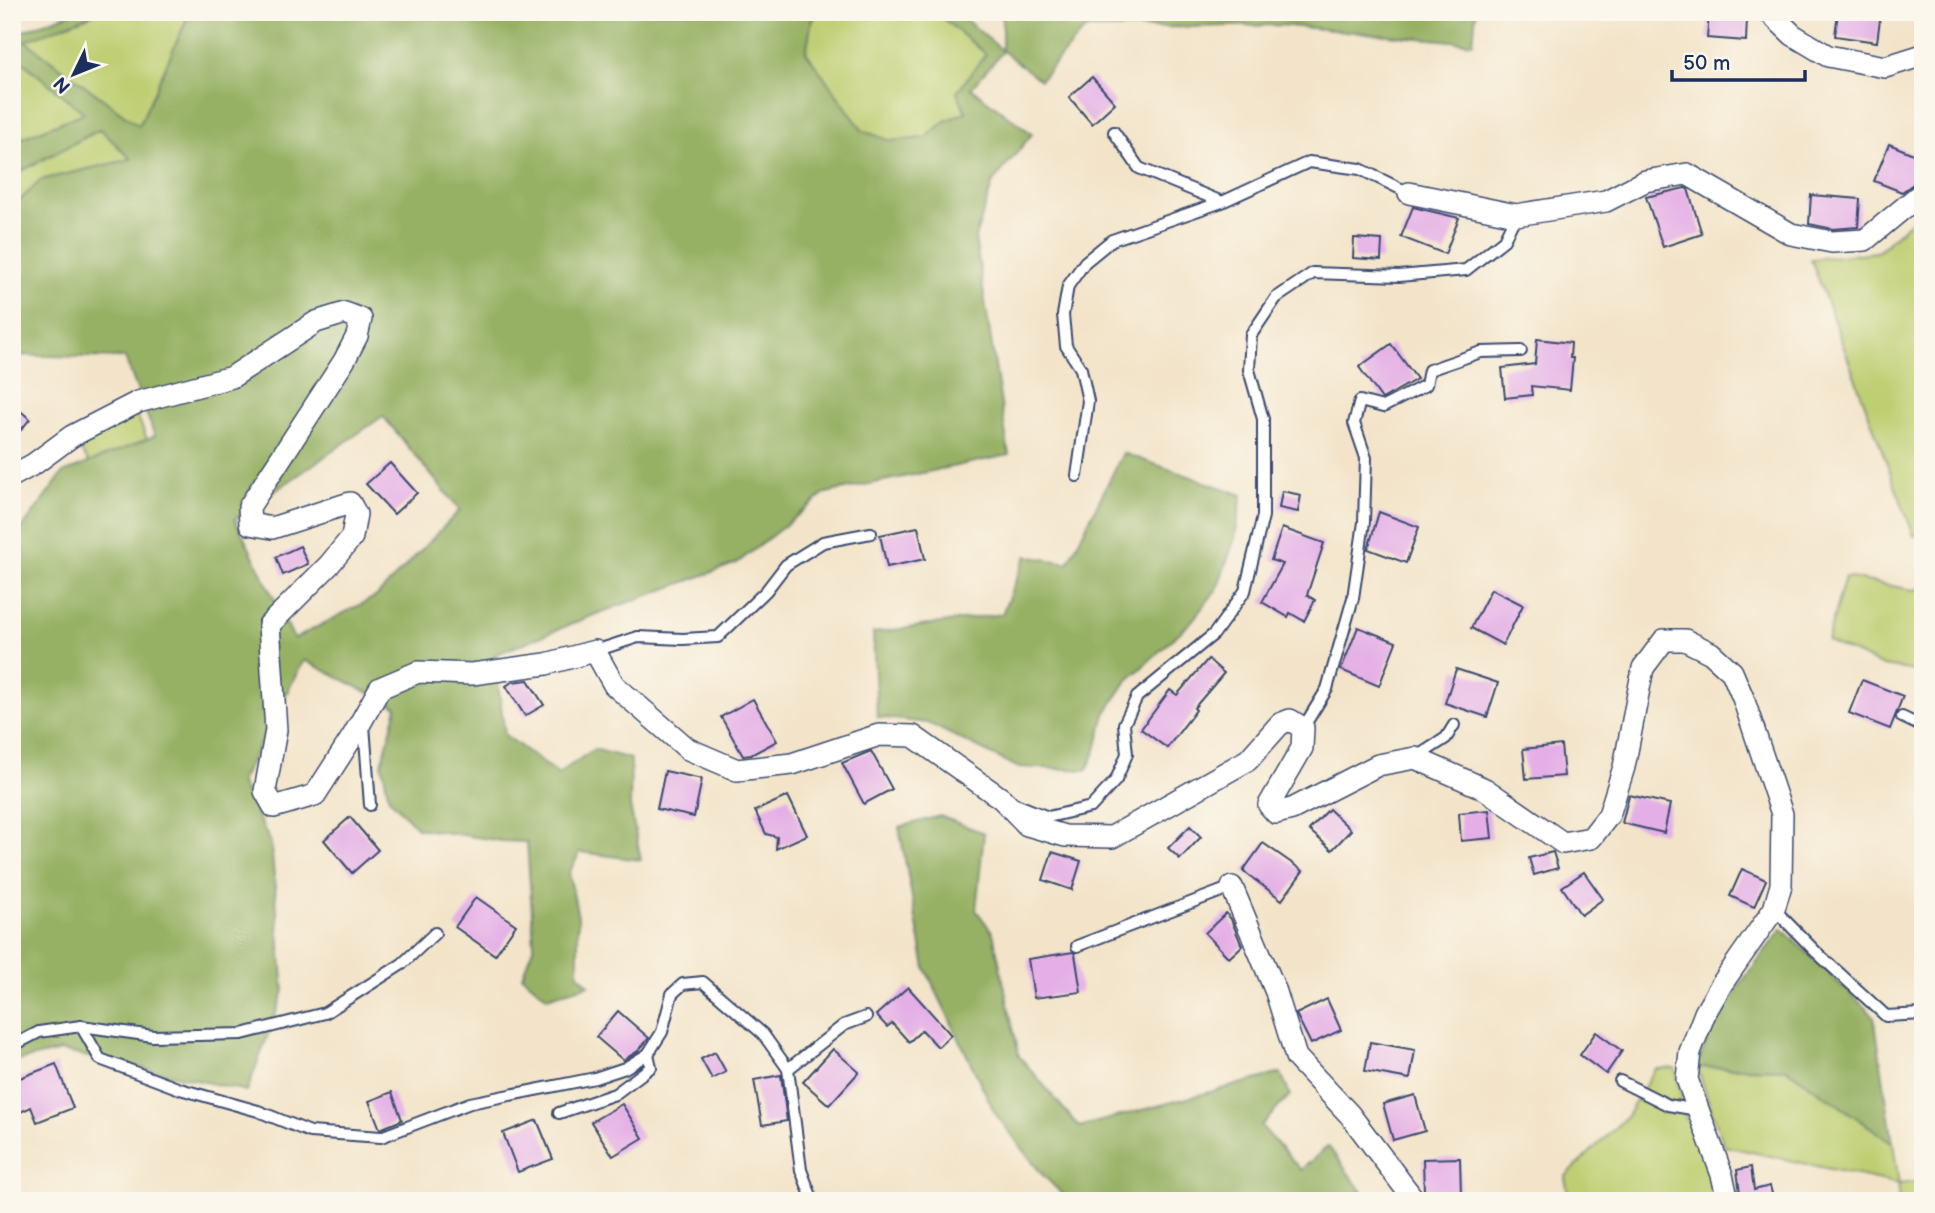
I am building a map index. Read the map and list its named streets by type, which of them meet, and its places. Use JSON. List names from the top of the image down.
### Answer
{
  "scale_bar": "50 m",
  "north": "bottom left"
}
